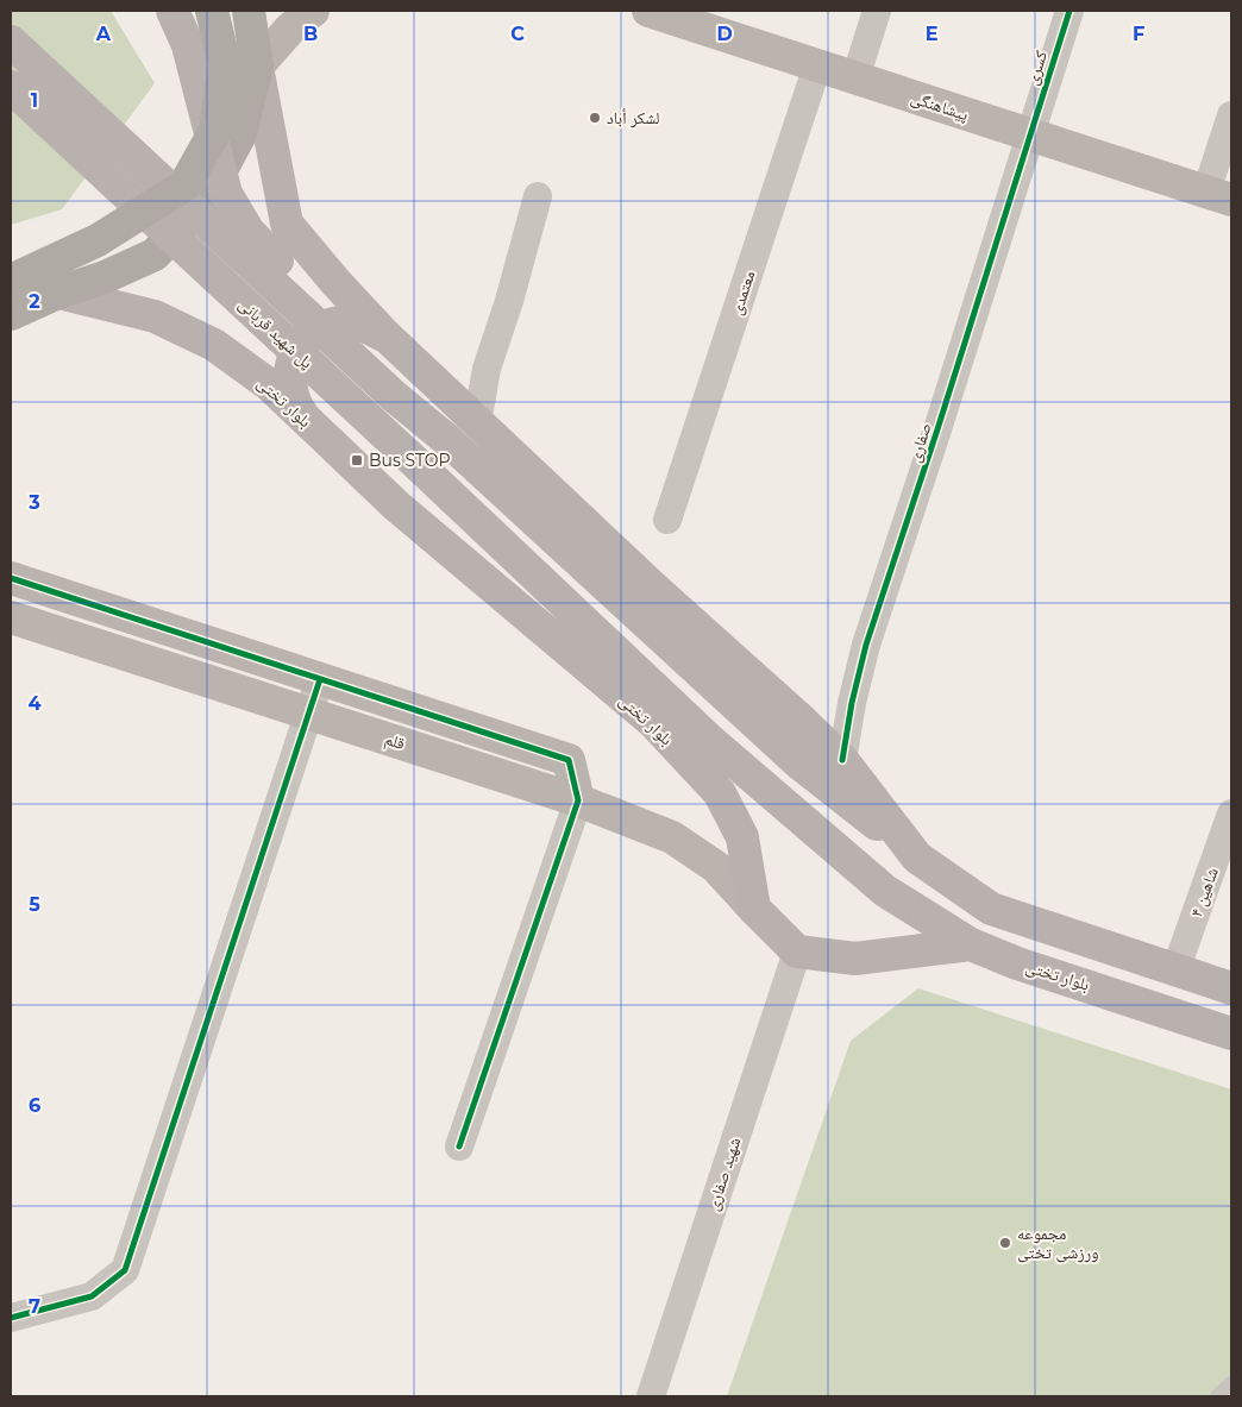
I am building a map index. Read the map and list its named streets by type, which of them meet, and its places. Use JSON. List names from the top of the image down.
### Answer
{
  "streets": {
    "main road": ["پل شهید قربانی", "بلوار تختی"],
    "street": [
      "کسری",
      "پیشاهنگی",
      "معتمدی",
      "صفاری",
      "قلم",
      "شاهین ۴",
      "شهید صفاری"
    ]
  },
  "crossings": [
    ["کسری", "پیشاهنگی"],
    ["کسری", "صفاری"],
    ["پیشاهنگی", "معتمدی"],
    ["پیشاهنگی", "صفاری"],
    ["پل شهید قربانی", "بلوار تختی"],
    ["بلوار تختی", "قلم"],
    ["بلوار تختی", "شهید صفاری"]
  ],
  "places": {
    "other": ["لشكر أباد", "مجموعه ورزشی تختی"],
    "transit": ["Bus STOP"]
  },
  "grid": {
    "columns": [
      "A",
      "B",
      "C",
      "D",
      "E",
      "F"
    ],
    "rows": [
      "1",
      "2",
      "3",
      "4",
      "5",
      "6",
      "7"
    ]
  }
}
